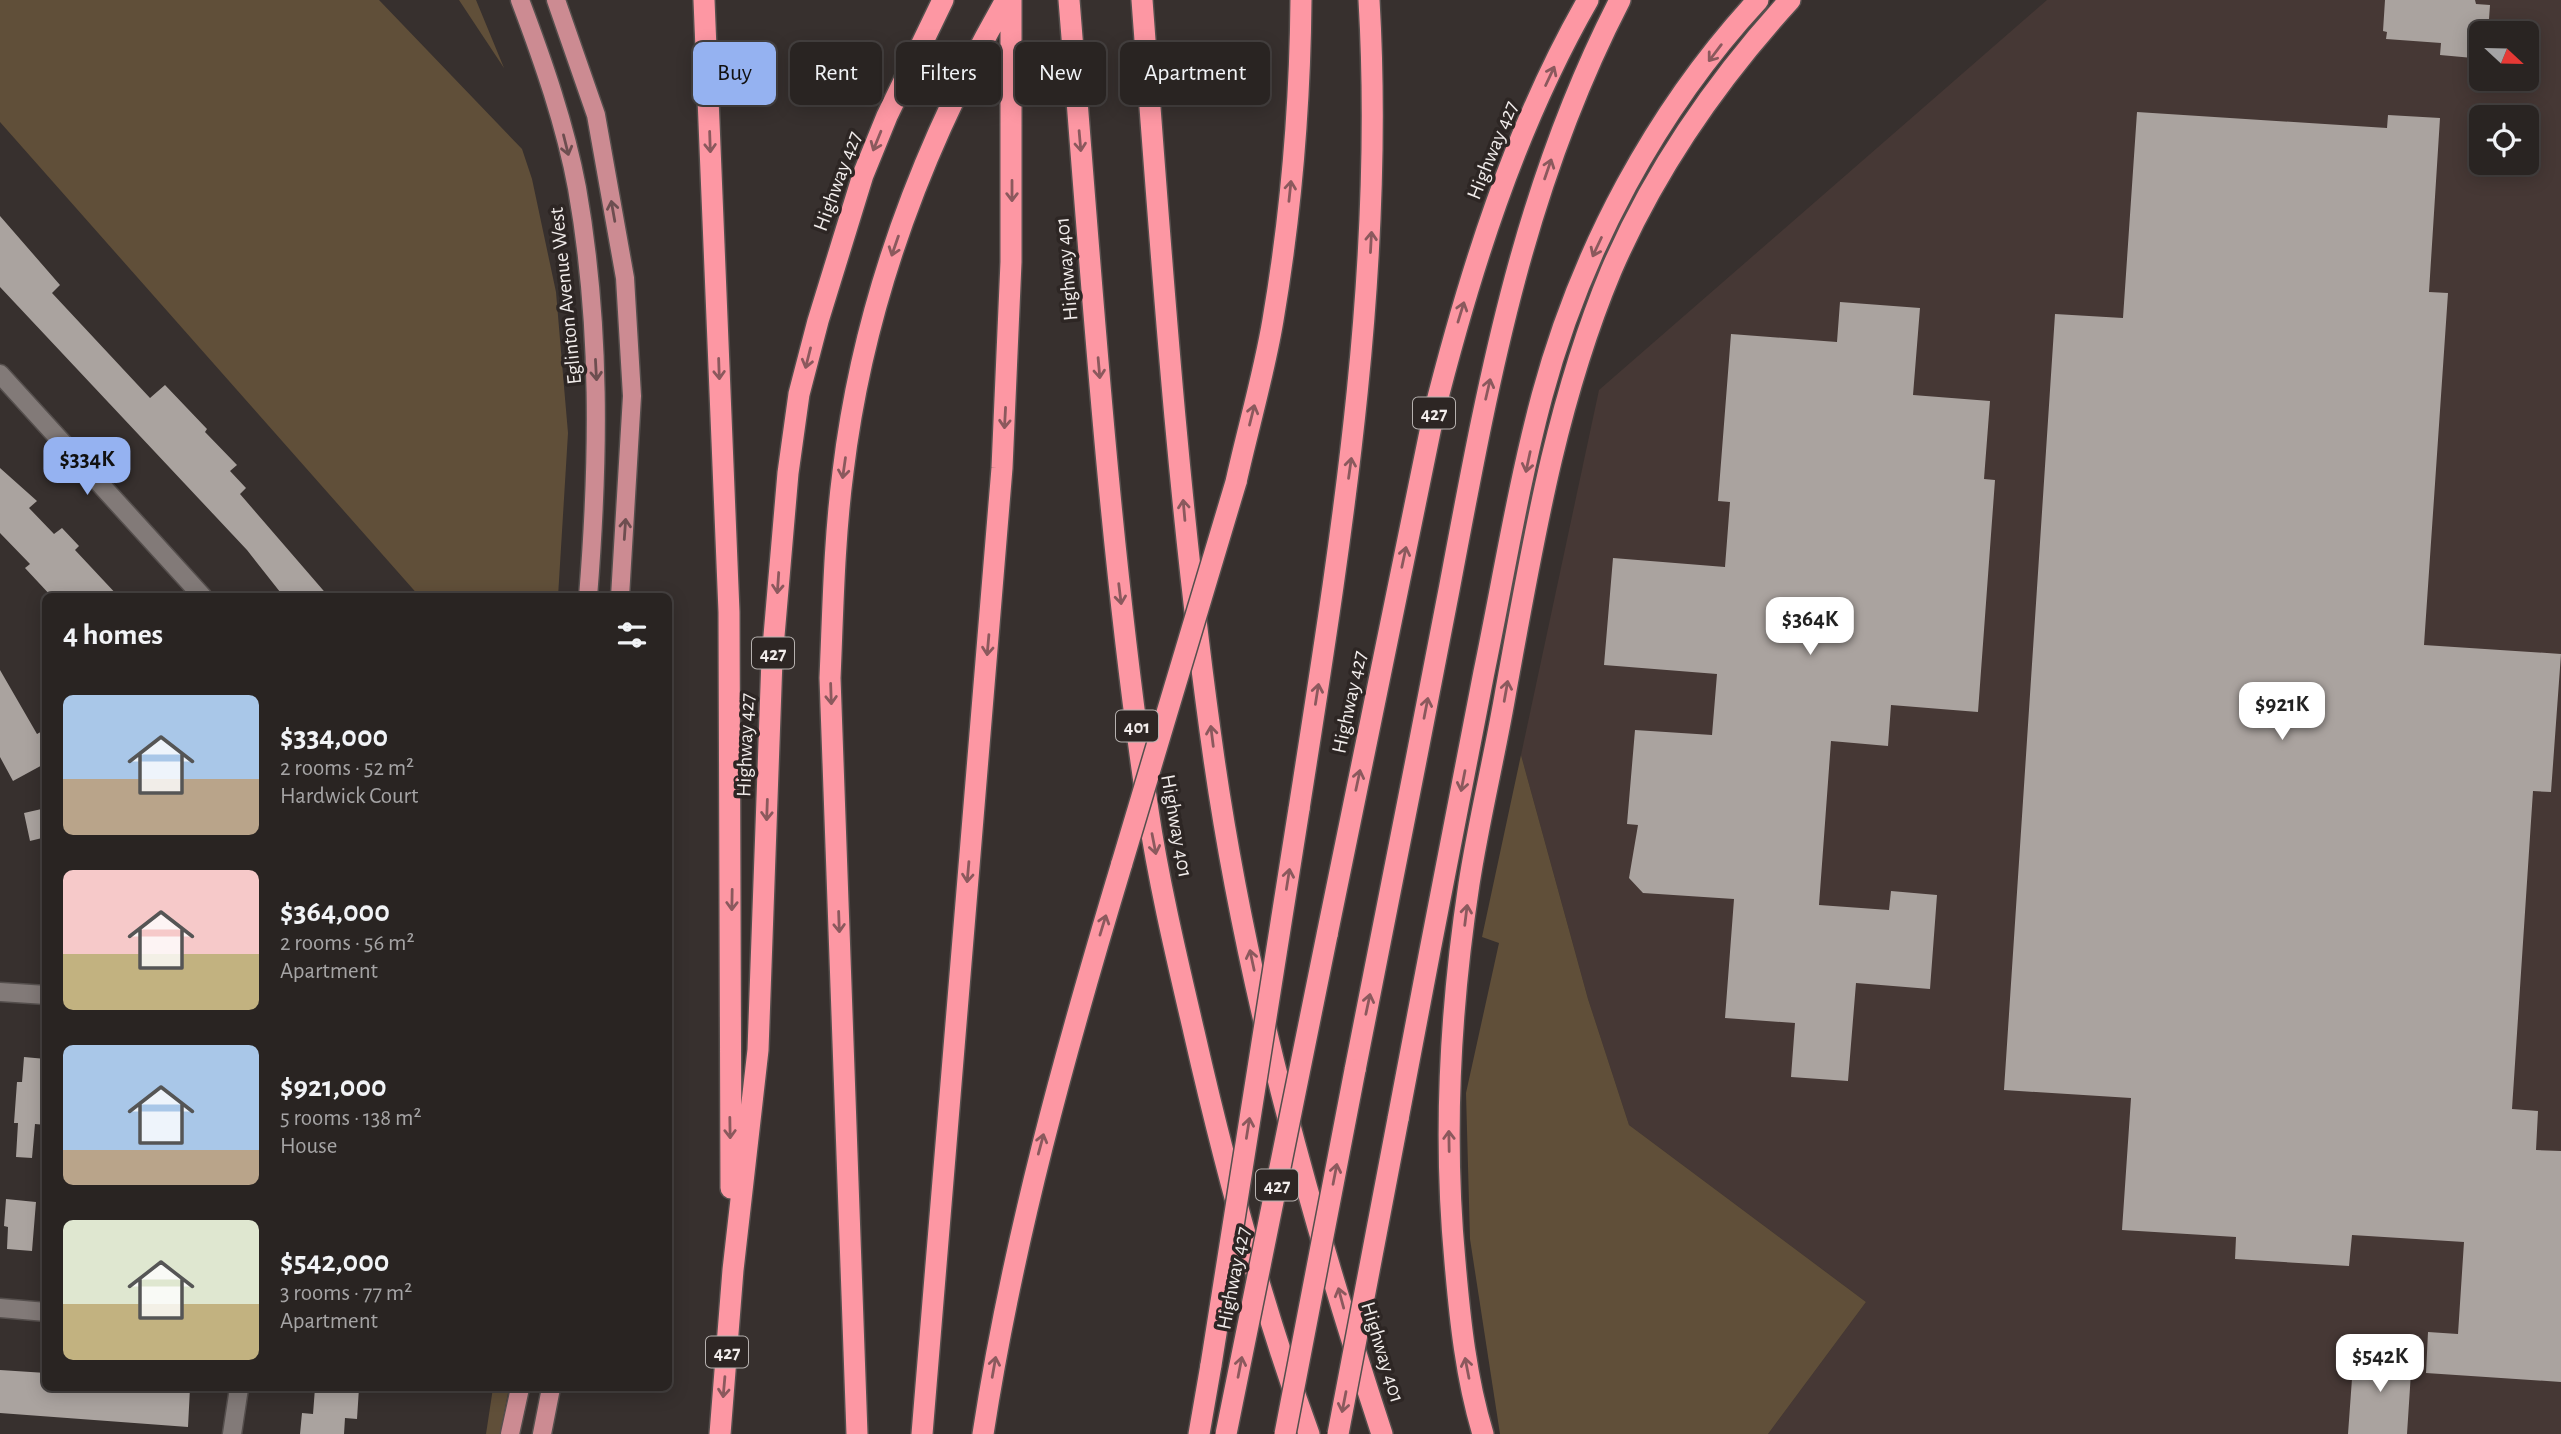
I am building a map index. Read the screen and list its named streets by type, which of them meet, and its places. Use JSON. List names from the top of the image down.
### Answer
{
  "streets": {
    "highway": [
      "Highway 427",
      "Highway 401",
      "427",
      "401"
    ],
    "main road": ["Eglinton Avenue West"]
  },
  "north": "right",
  "page": {
    "chip": [
      "Buy",
      "Rent",
      "Filters",
      "New",
      "Apartment"
    ],
    "price": [
      "$334K",
      "$364K",
      "$921K",
      "$542K"
    ],
    "heading": "4 homes",
    "list": [
      {
        "name": "$334,000",
        "note": "2 rooms · 52 m² · Hardwick Court"
      },
      {
        "name": "$364,000",
        "note": "2 rooms · 56 m² · Apartment"
      },
      {
        "name": "$921,000",
        "note": "5 rooms · 138 m² · House"
      },
      {
        "name": "$542,000",
        "note": "3 rooms · 77 m² · Apartment"
      }
    ]
  }
}
